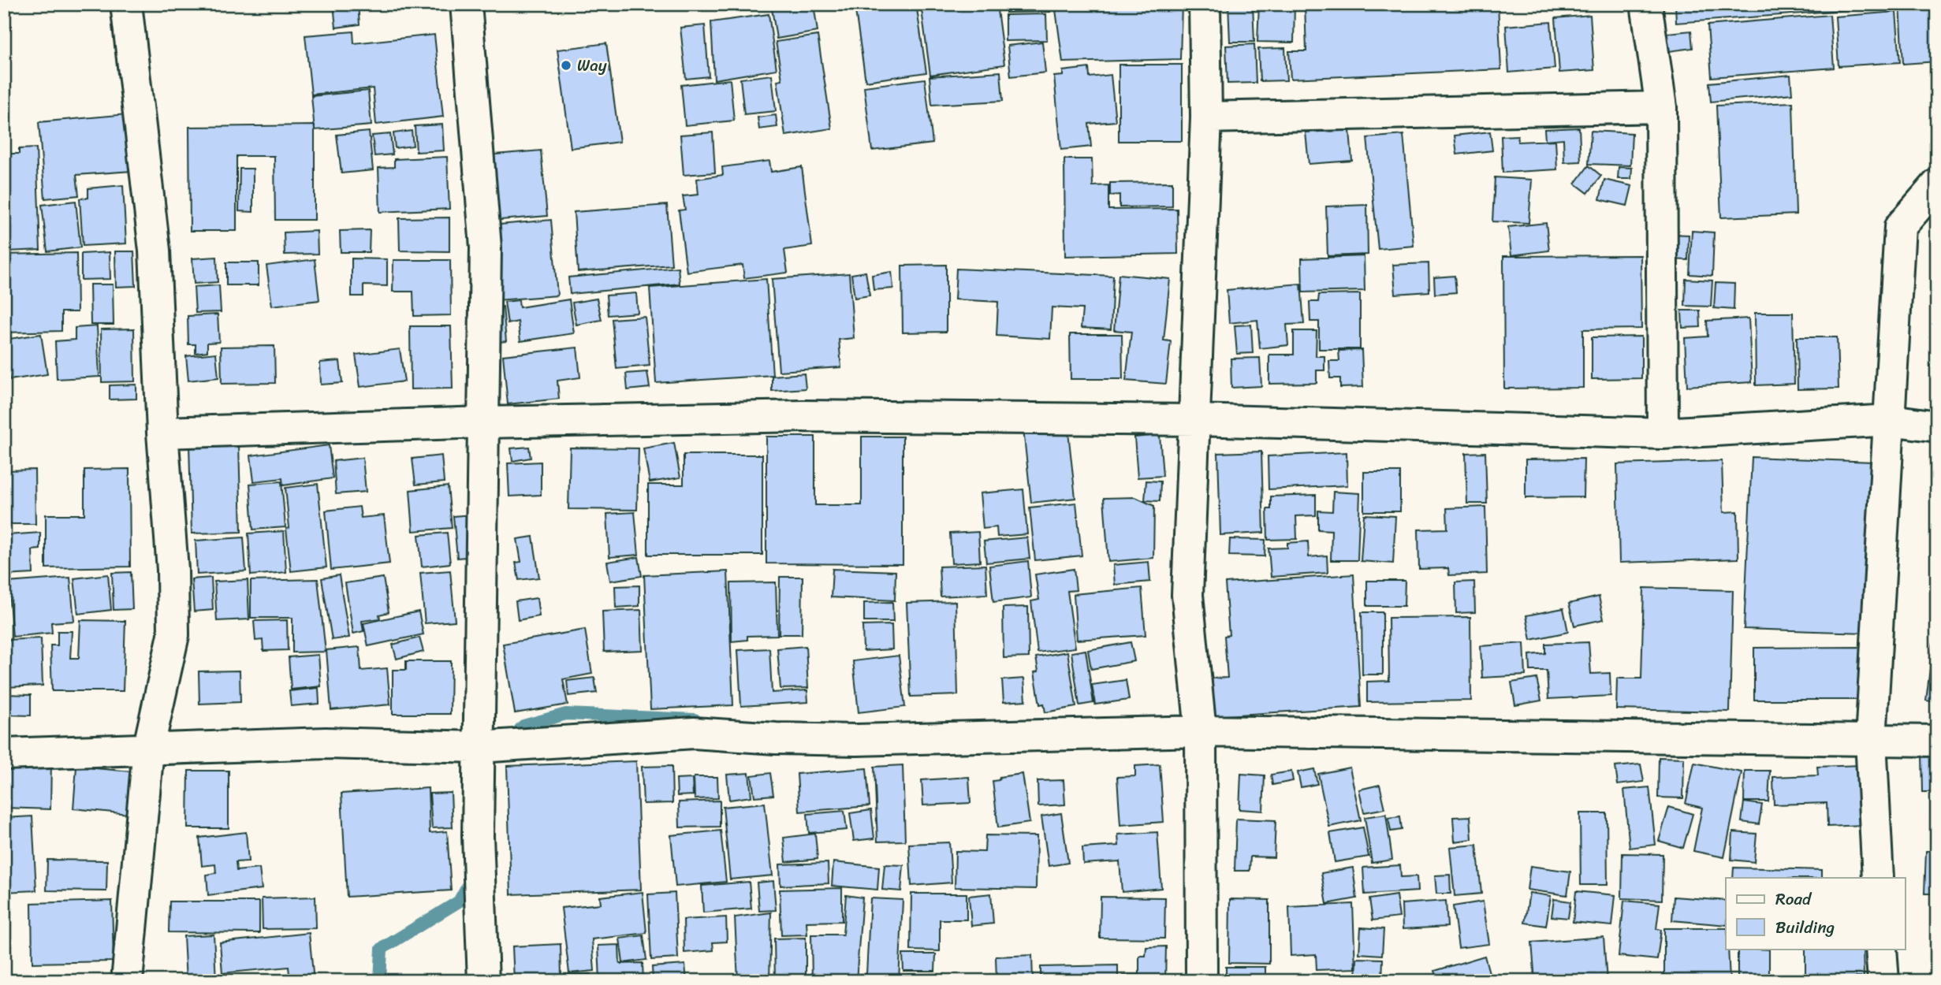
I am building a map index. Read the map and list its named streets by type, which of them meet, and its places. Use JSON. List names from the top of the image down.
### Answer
{
  "places": ["Way"],
  "legend": ["Road", "Building"]
}
